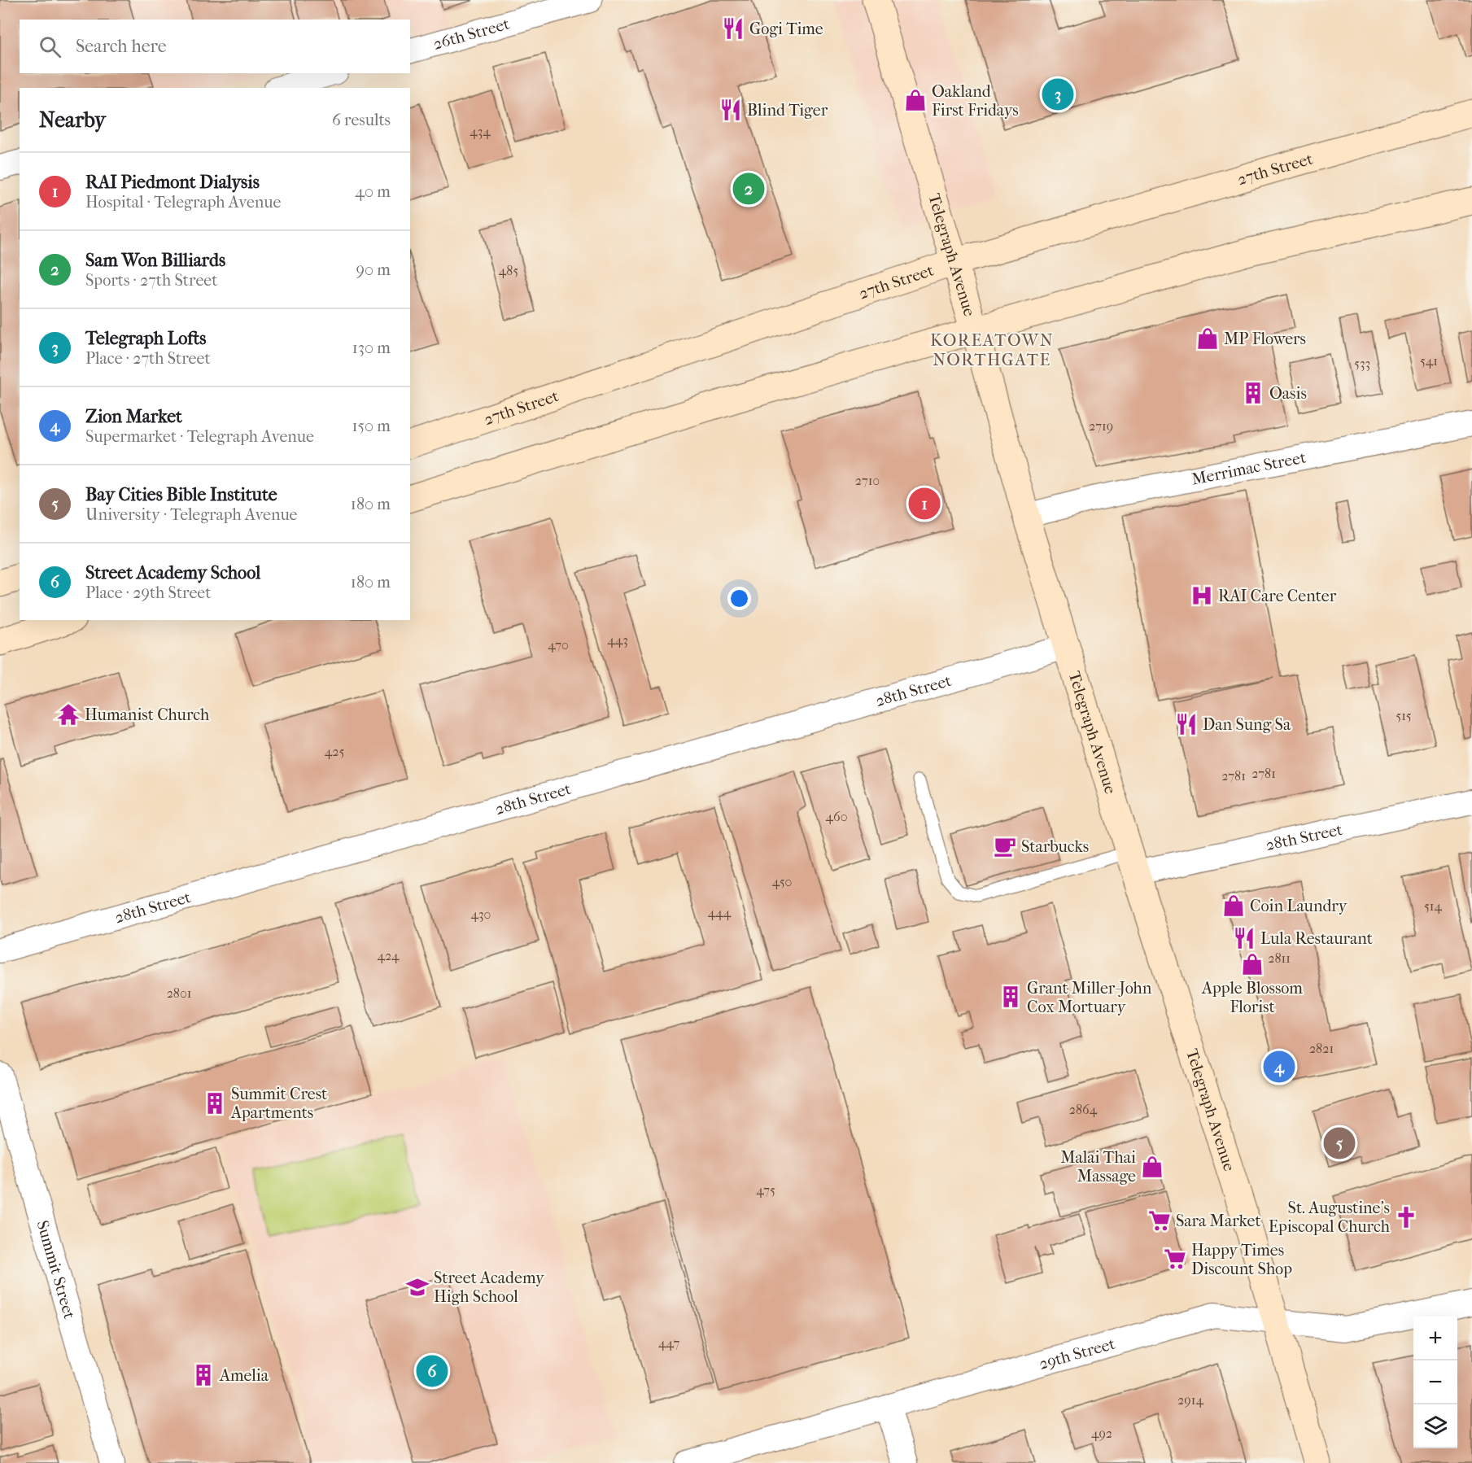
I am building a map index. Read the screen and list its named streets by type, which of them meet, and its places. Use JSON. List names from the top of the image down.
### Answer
{
  "streets": {
    "street": [
      "26th Street",
      "27th Street",
      "Telegraph Avenue",
      "Merrimac Street",
      "28th Street",
      "Summit Street",
      "29th Street"
    ]
  },
  "crossings": [
    ["27th Street", "Telegraph Avenue"],
    ["Telegraph Avenue", "Merrimac Street"],
    ["Telegraph Avenue", "28th Street"],
    ["Telegraph Avenue", "29th Street"]
  ],
  "districts": ["KOREATOWN NORTHGATE"],
  "places": {
    "restaurant": [
      "Gogi Time",
      "Blind Tiger",
      "Dan Sung Sa",
      "Lula Restaurant"
    ],
    "shop": [
      "Oakland First Fridays",
      "MP Flowers",
      "Coin Laundry",
      "Apple Blossom Florist",
      "Malai Thai Massage"
    ],
    "building": [
      "Oasis",
      "Grant Miller-John Cox Mortuary",
      "Summit Crest Apartments",
      "Amelia"
    ],
    "hospital": ["RAI Care Center"],
    "temple": ["Humanist Church"],
    "cafe": ["Starbucks"],
    "church": ["St. Augustine's Episcopal Church"],
    "supermarket": ["Sara Market", "Happy Times Discount Shop"],
    "school or university": ["Street Academy High School"]
  },
  "house_numbers": [
    "434",
    "485",
    "541",
    "533",
    "2719",
    "2710",
    "443",
    "470",
    "515",
    "425",
    "2781",
    "2781",
    "460",
    "450",
    "514",
    "444",
    "430",
    "424",
    "2811",
    "2801",
    "2821",
    "2864",
    "475",
    "447",
    "2914",
    "492"
  ],
  "page": {
    "search": "Search here",
    "pins": [
      "3",
      "2",
      "1",
      "4",
      "5",
      "6"
    ],
    "heading": ["Nearby", "6 results"],
    "list": [
      {
        "mark": "1",
        "name": "RAI Piedmont Dialysis",
        "note": "Hospital · Telegraph Avenue",
        "value": "40 m"
      },
      {
        "mark": "2",
        "name": "Sam Won Billiards",
        "note": "Sports · 27th Street",
        "value": "90 m"
      },
      {
        "mark": "3",
        "name": "Telegraph Lofts",
        "note": "Place · 27th Street",
        "value": "130 m"
      },
      {
        "mark": "4",
        "name": "Zion Market",
        "note": "Supermarket · Telegraph Avenue",
        "value": "150 m"
      },
      {
        "mark": "5",
        "name": "Bay Cities Bible Institute",
        "note": "University · Telegraph Avenue",
        "value": "180 m"
      },
      {
        "mark": "6",
        "name": "Street Academy School",
        "note": "Place · 29th Street",
        "value": "180 m"
      }
    ],
    "map_buttons": ["+", "−"]
  }
}
